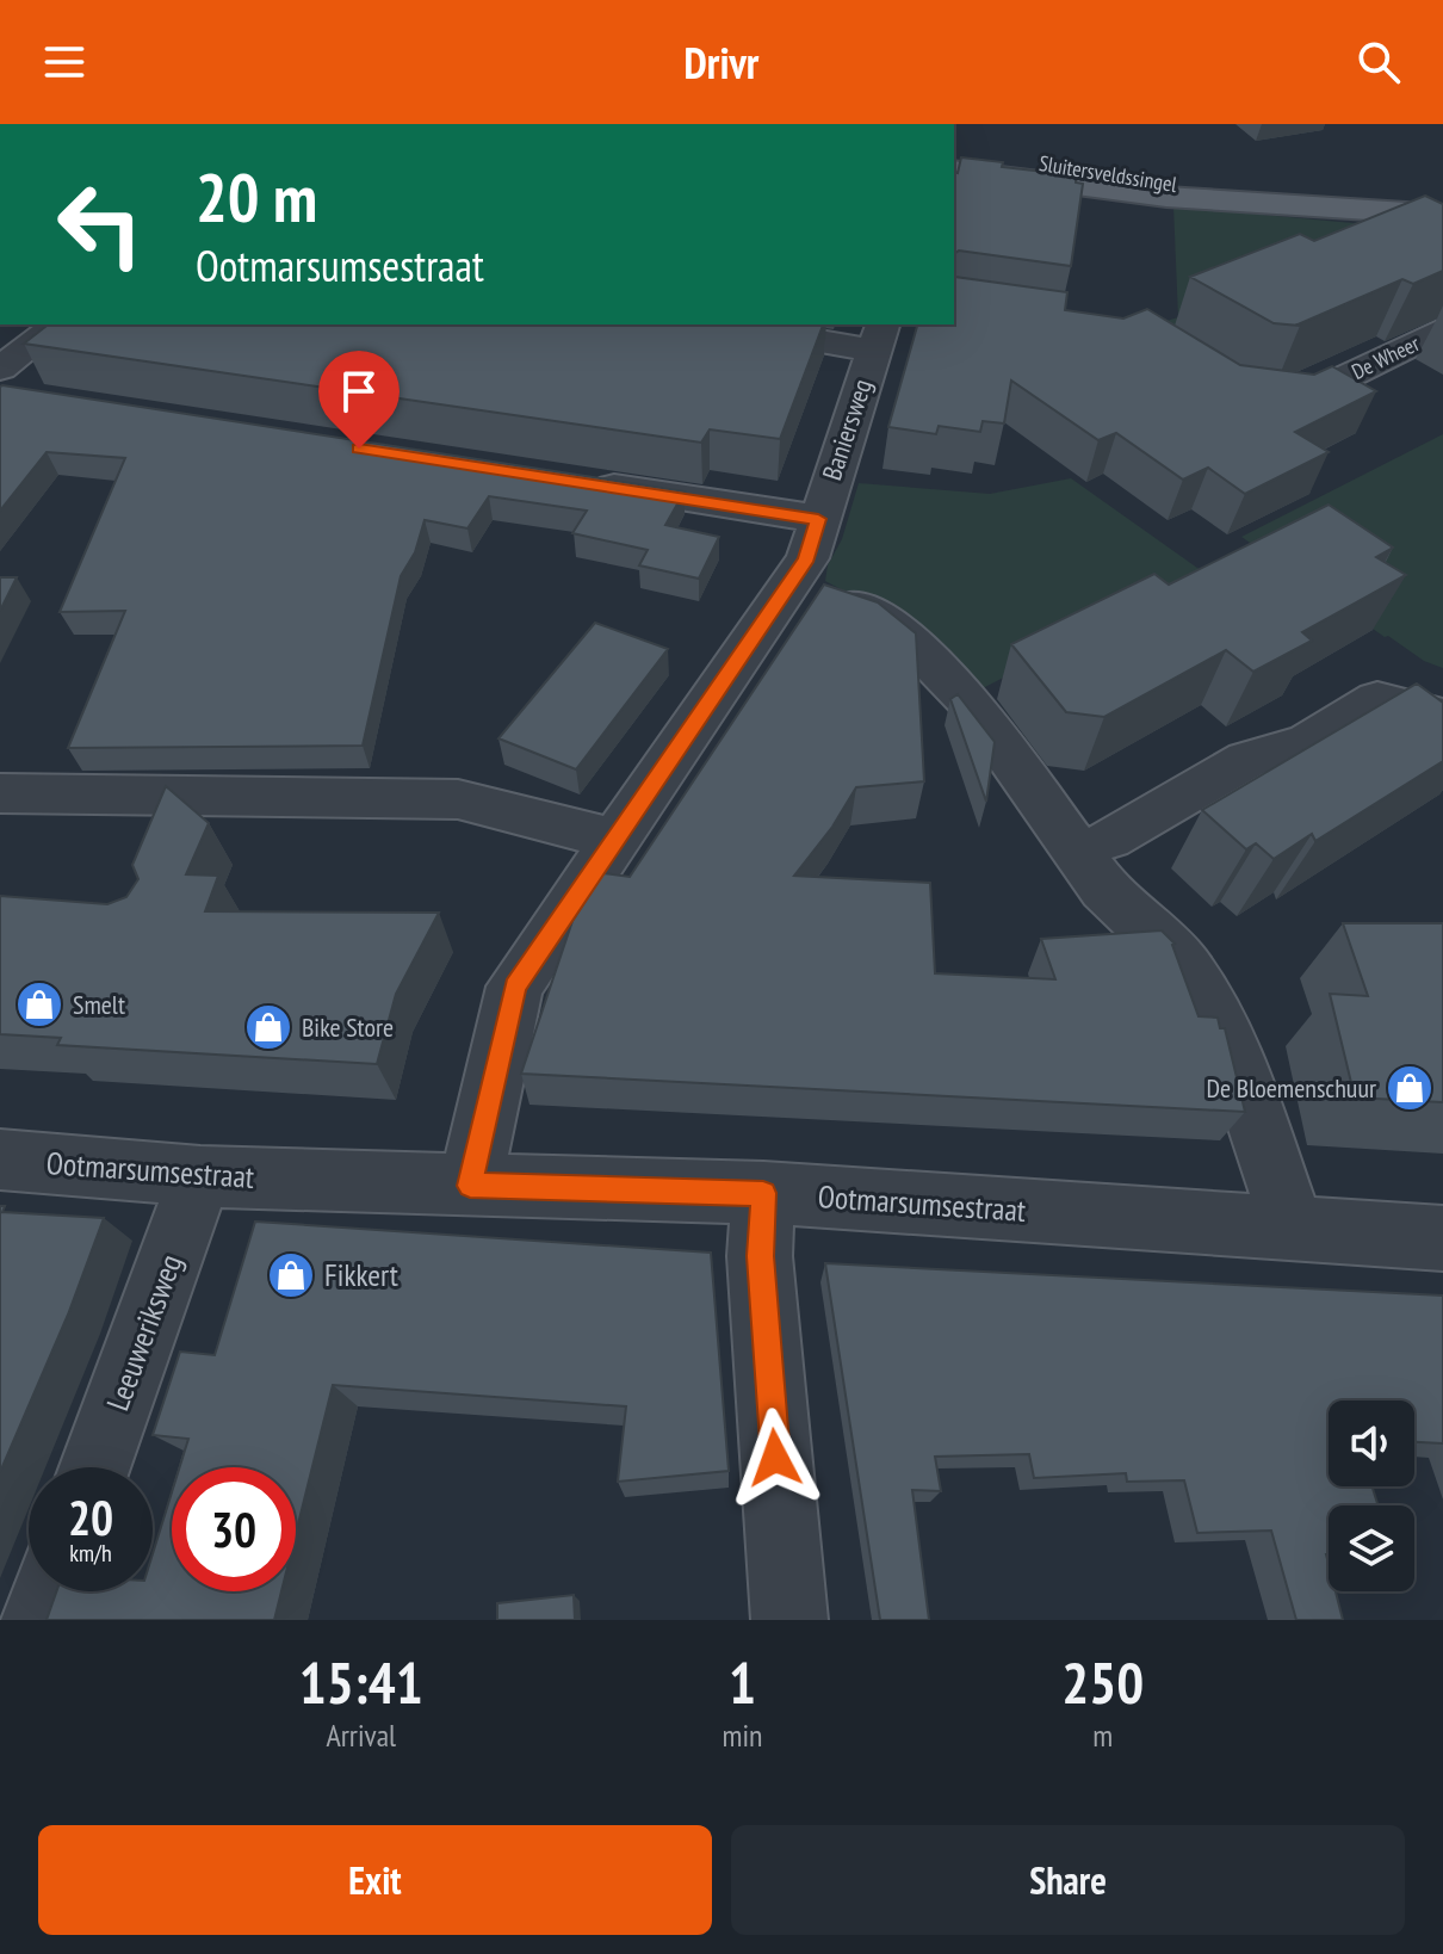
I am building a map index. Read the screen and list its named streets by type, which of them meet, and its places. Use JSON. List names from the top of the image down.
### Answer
{
  "streets": {
    "main road": ["Sluitersveldssingel"],
    "street": [
      "De Wheer",
      "Baniersweg",
      "Ootmarsumsestraat",
      "Leeuweriksweg"
    ]
  },
  "crossings": [
    ["Baniersweg", "Ootmarsumsestraat"],
    ["Ootmarsumsestraat", "Leeuweriksweg"]
  ],
  "places": {
    "shop": [
      "Smelt",
      "Bike Store",
      "De Bloemenschuur",
      "Fikkert"
    ]
  },
  "page": {
    "header": "Drivr",
    "turn": ["20 m", "Ootmarsumsestraat"],
    "speed": "20 km/h",
    "limit": "30",
    "eta": [
      "15:41",
      "Arrival",
      "1",
      "min",
      "250",
      "m"
    ],
    "buttons": ["Exit", "Share"]
  }
}
